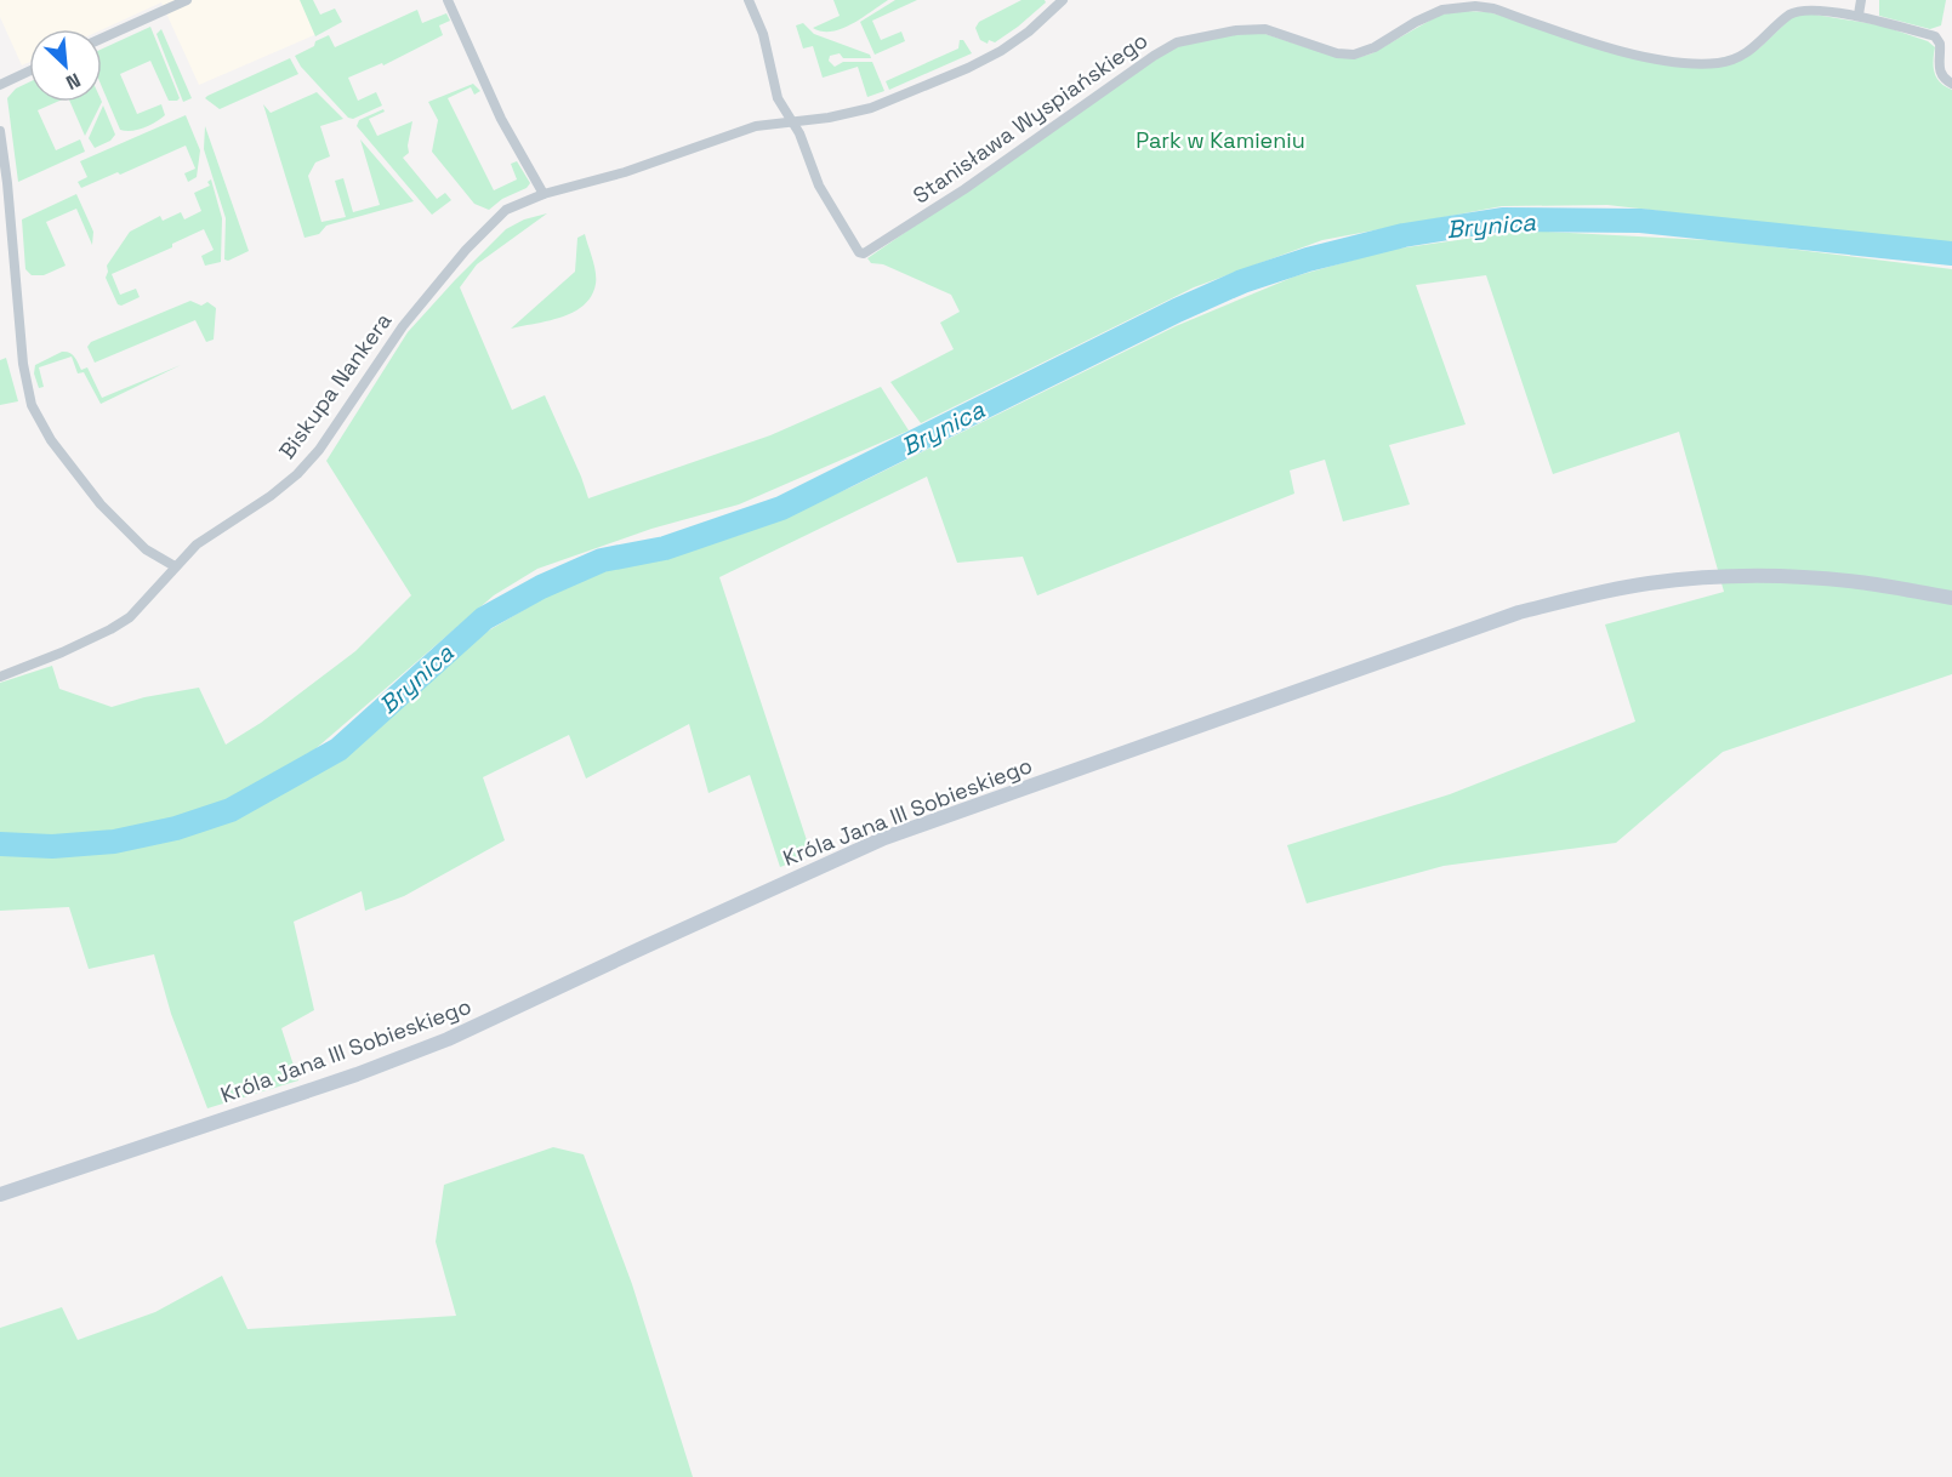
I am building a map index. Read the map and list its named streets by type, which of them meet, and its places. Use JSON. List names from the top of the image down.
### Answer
{
  "streets": {
    "street": ["Stanisława Wyspiańskiego", "Biskupa Nankera", "Króla Jana III Sobieskiego"]
  },
  "crossings": [
    ["Stanisława Wyspiańskiego", "Biskupa Nankera"]
  ],
  "water": ["Brynica"],
  "parks": ["Park w Kamieniu"],
  "north": "bottom right"
}
